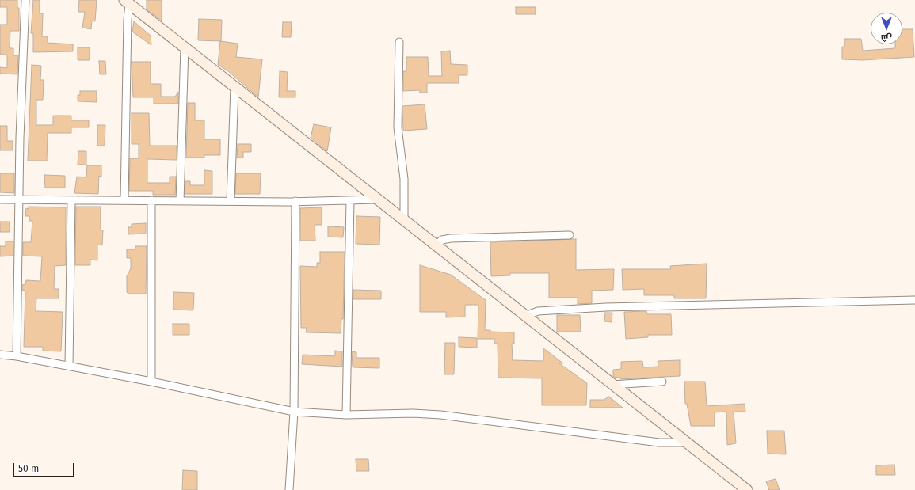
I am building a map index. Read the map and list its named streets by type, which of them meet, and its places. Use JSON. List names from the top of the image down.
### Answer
{
  "scale_bar": "50 m",
  "north": "bottom"
}
